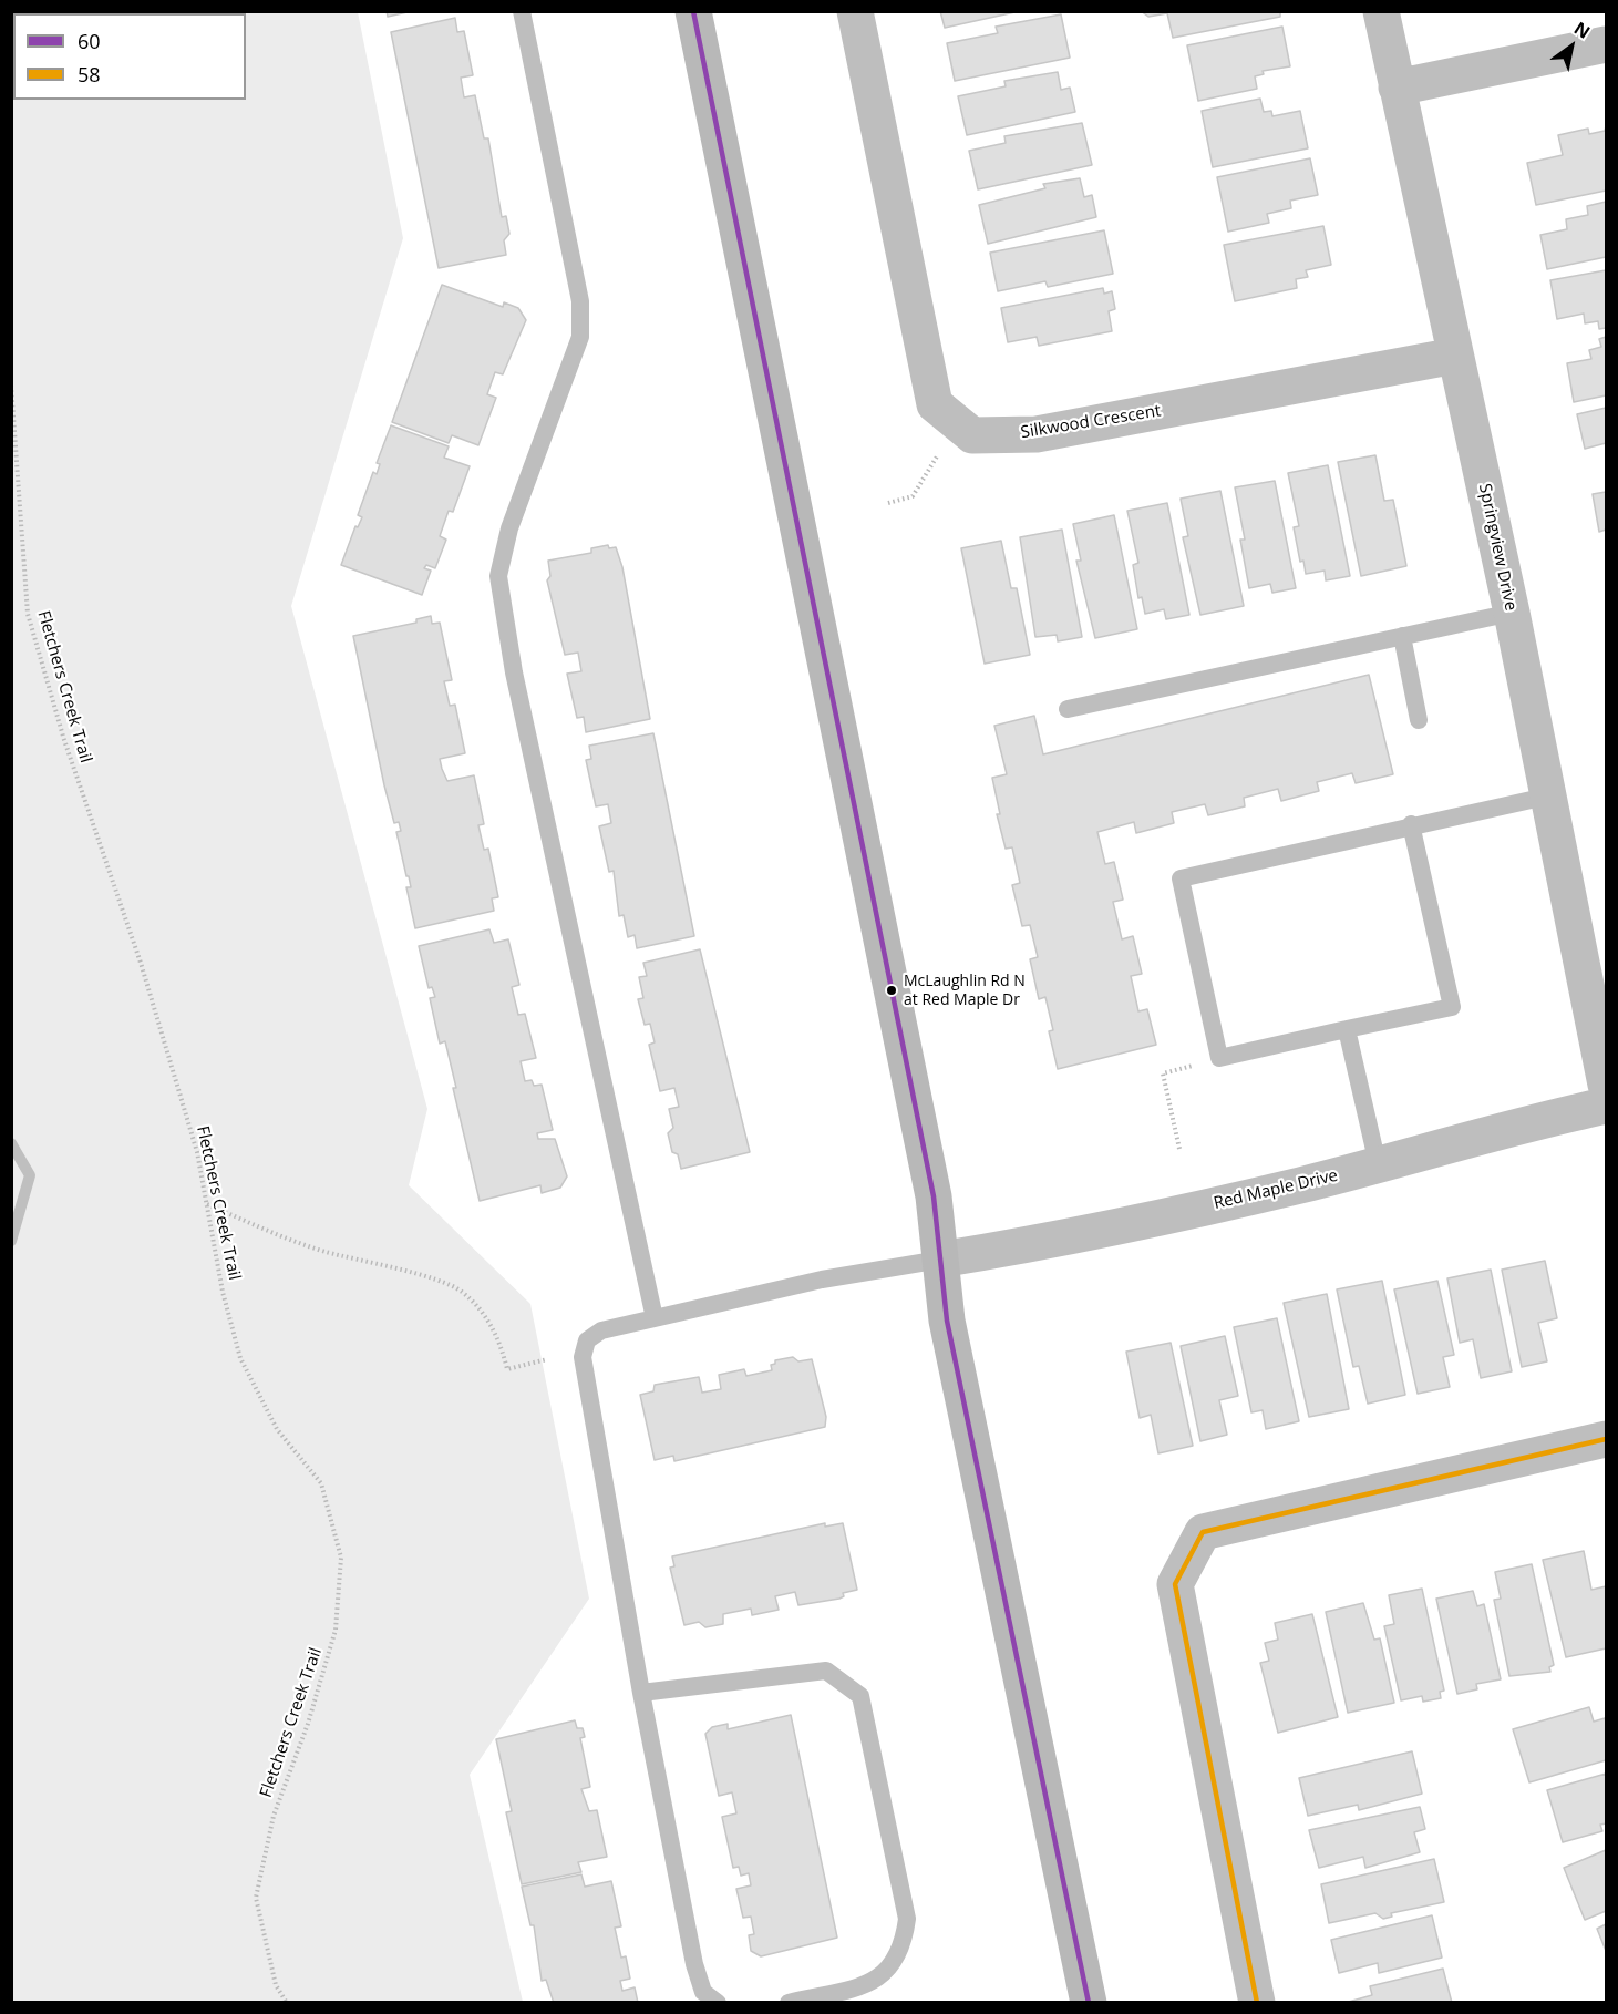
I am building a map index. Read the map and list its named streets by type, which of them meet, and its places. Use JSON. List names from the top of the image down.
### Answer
{
  "streets": {
    "street": ["Silkwood Crescent", "Springview Drive", "Red Maple Drive"],
    "path": ["Fletchers Creek Trail"]
  },
  "crossings": [
    ["Silkwood Crescent", "Springview Drive"]
  ],
  "places": ["McLaughlin Rd N at Red Maple Dr"],
  "lines": ["transit line 60", "transit line 58"],
  "legend": ["60", "58"],
  "north": "top right"
}
